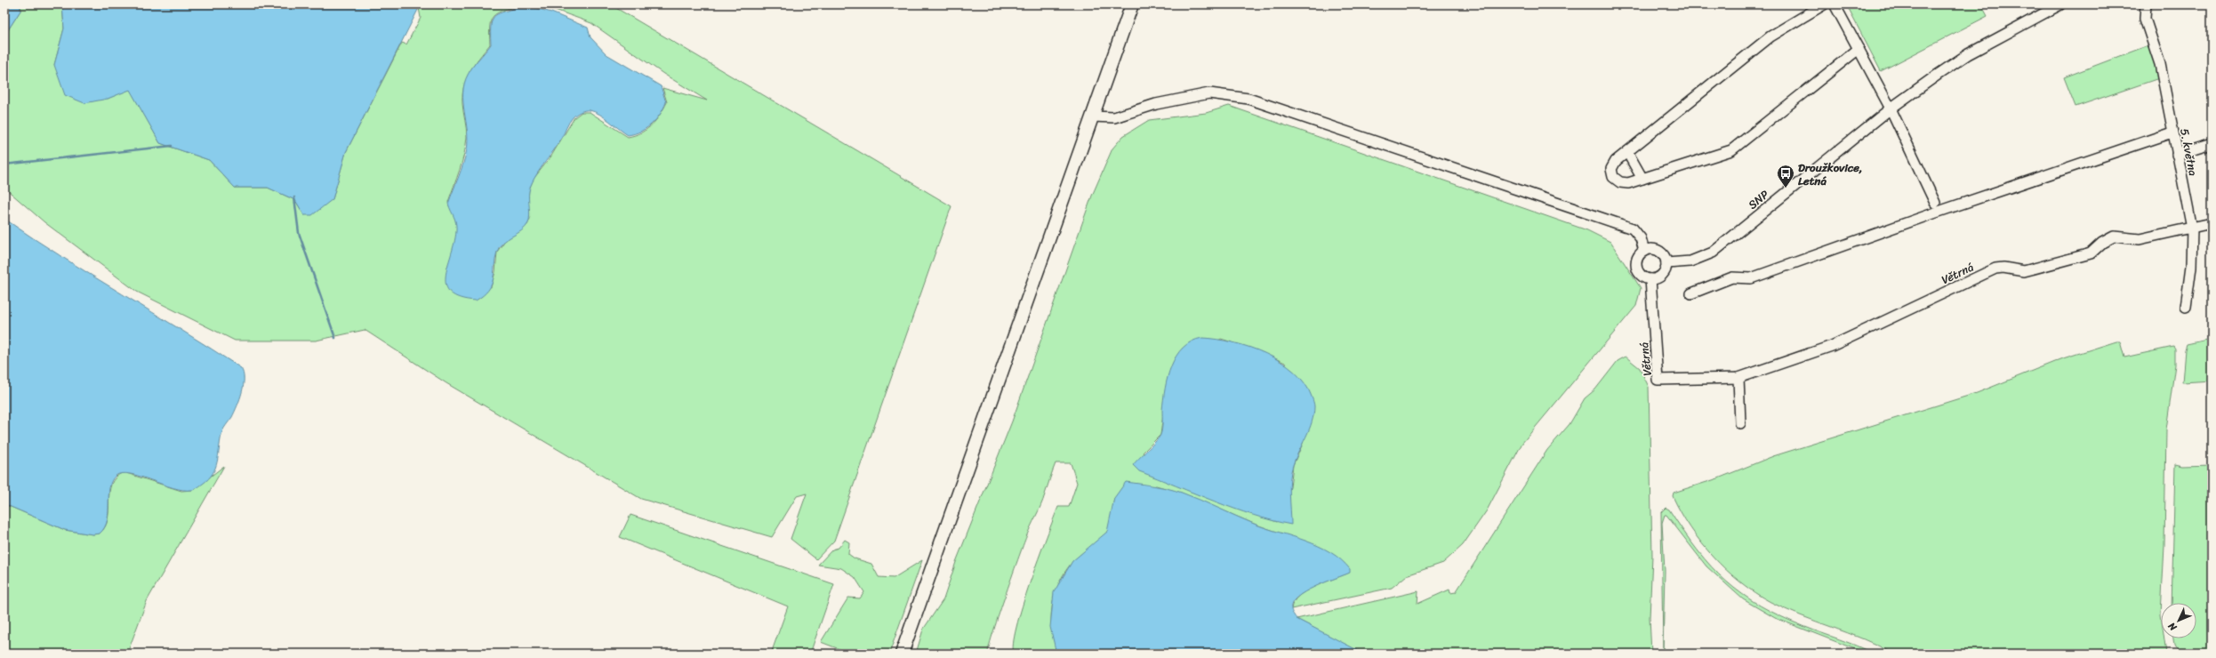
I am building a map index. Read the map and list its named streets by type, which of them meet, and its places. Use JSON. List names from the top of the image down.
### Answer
{
  "streets": {
    "street": ["5. května", "SNP", "Větrná"]
  },
  "crossings": [
    ["5. května", "Větrná"],
    ["SNP", "Větrná"]
  ],
  "places": {
    "bus stop": ["Droužkovice, Letná"]
  },
  "north": "bottom left"
}
